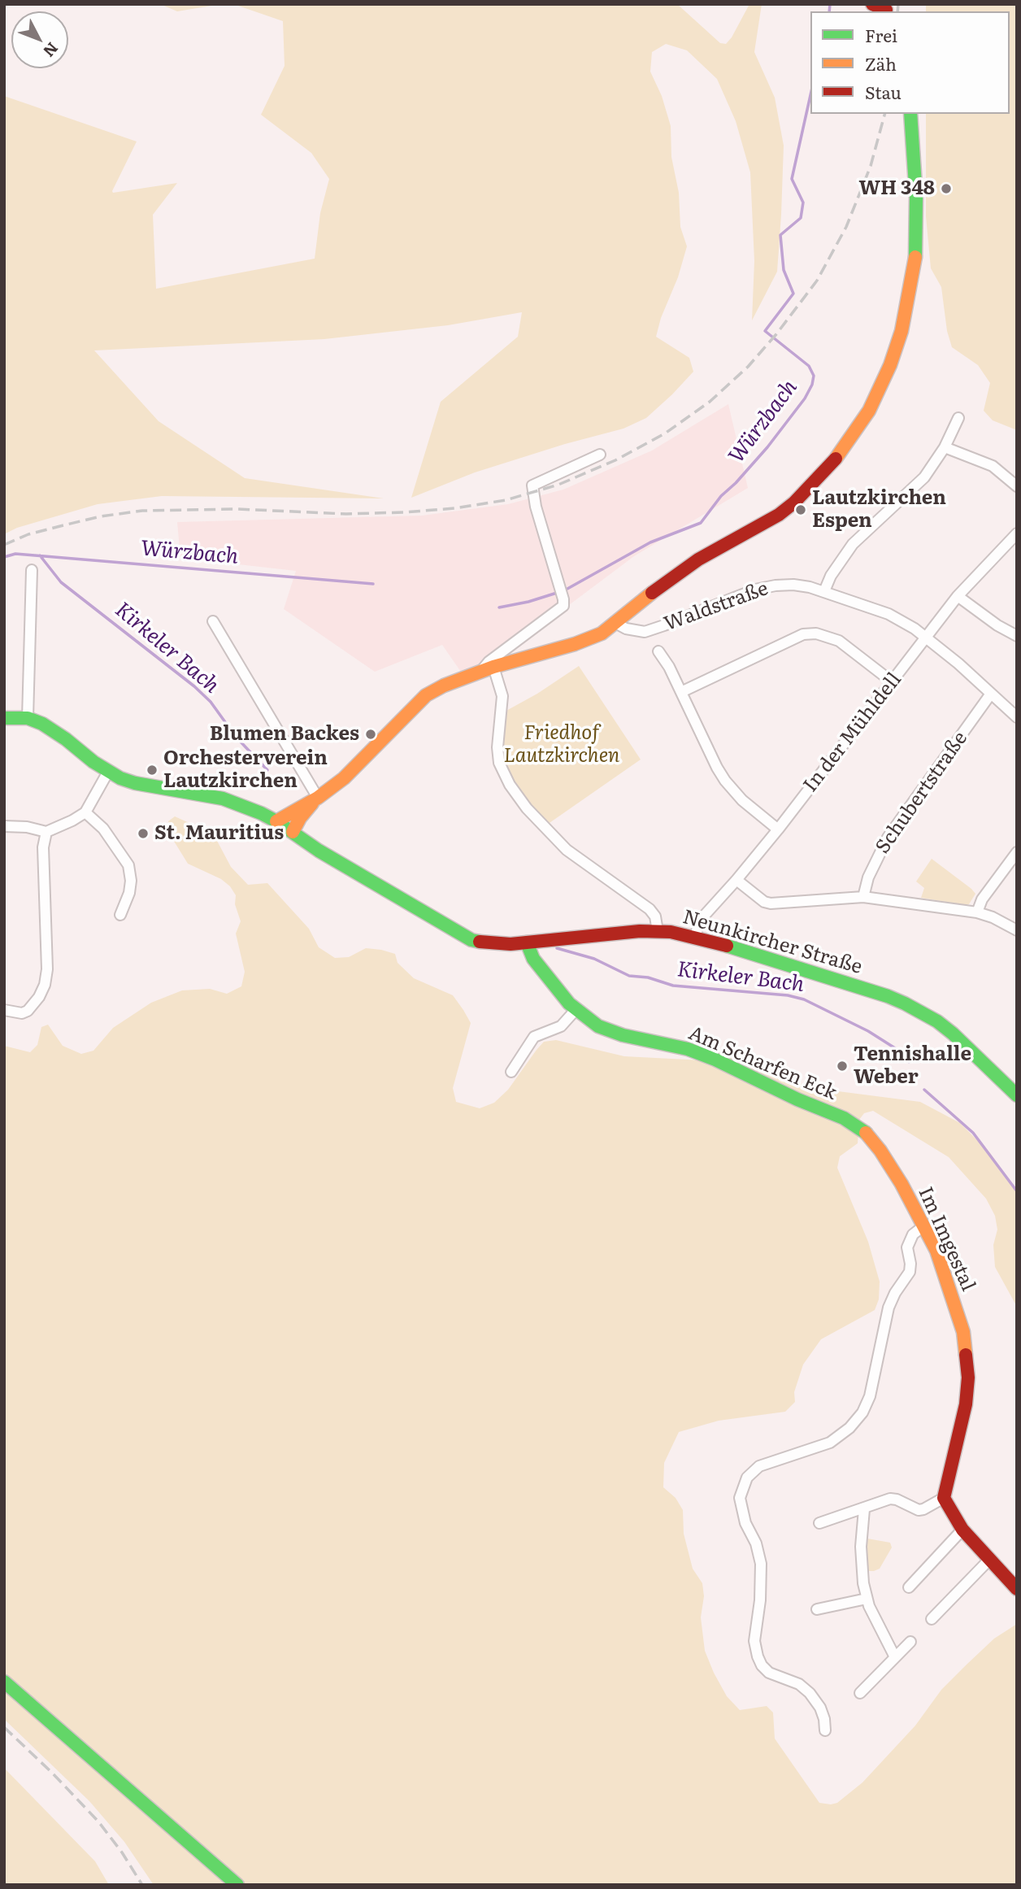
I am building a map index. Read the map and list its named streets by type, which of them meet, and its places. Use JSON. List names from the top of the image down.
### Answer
{
  "streets": {
    "main road": ["Neunkircher Straße", "Am Scharfen Eck", "Im Imgestal"],
    "street": ["Waldstraße", "In der Mühldell", "Schubertstraße"]
  },
  "crossings": [
    ["Waldstraße", "In der Mühldell"],
    ["Waldstraße", "Schubertstraße"],
    ["In der Mühldell", "Neunkircher Straße"],
    ["Neunkircher Straße", "Am Scharfen Eck"],
    ["Am Scharfen Eck", "Im Imgestal"]
  ],
  "water": ["Würzbach", "Kirkeler Bach"],
  "parks": ["Friedhof Lautzkirchen"],
  "places": [
    "WH 348",
    "Lautzkirchen Espen",
    "Blumen Backes",
    "Orchesterverein Lautzkirchen",
    "St. Mauritius",
    "Tennishalle Weber"
  ],
  "legend": ["Frei", "Zäh", "Stau"],
  "north": "bottom right"
}
